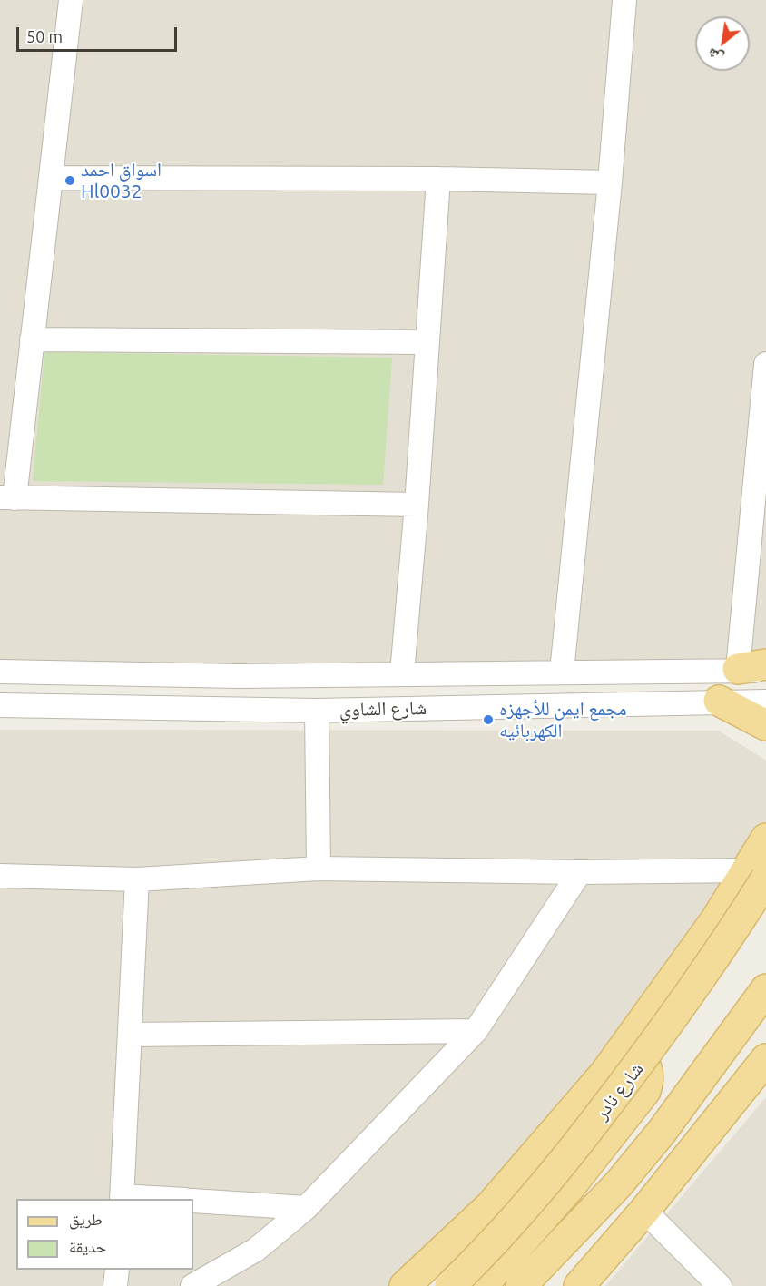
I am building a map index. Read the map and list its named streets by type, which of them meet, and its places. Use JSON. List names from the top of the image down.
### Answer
{
  "streets": {
    "main road": ["شارع نادر"],
    "street": ["شارع الشاوي"]
  },
  "places": ["اسواق احمد Hl0032", "مجمع ايمن للأجهزه الكهربائيه"],
  "legend": ["طريق", "حديقة"],
  "scale_bar": "50 m",
  "north": "bottom left"
}
